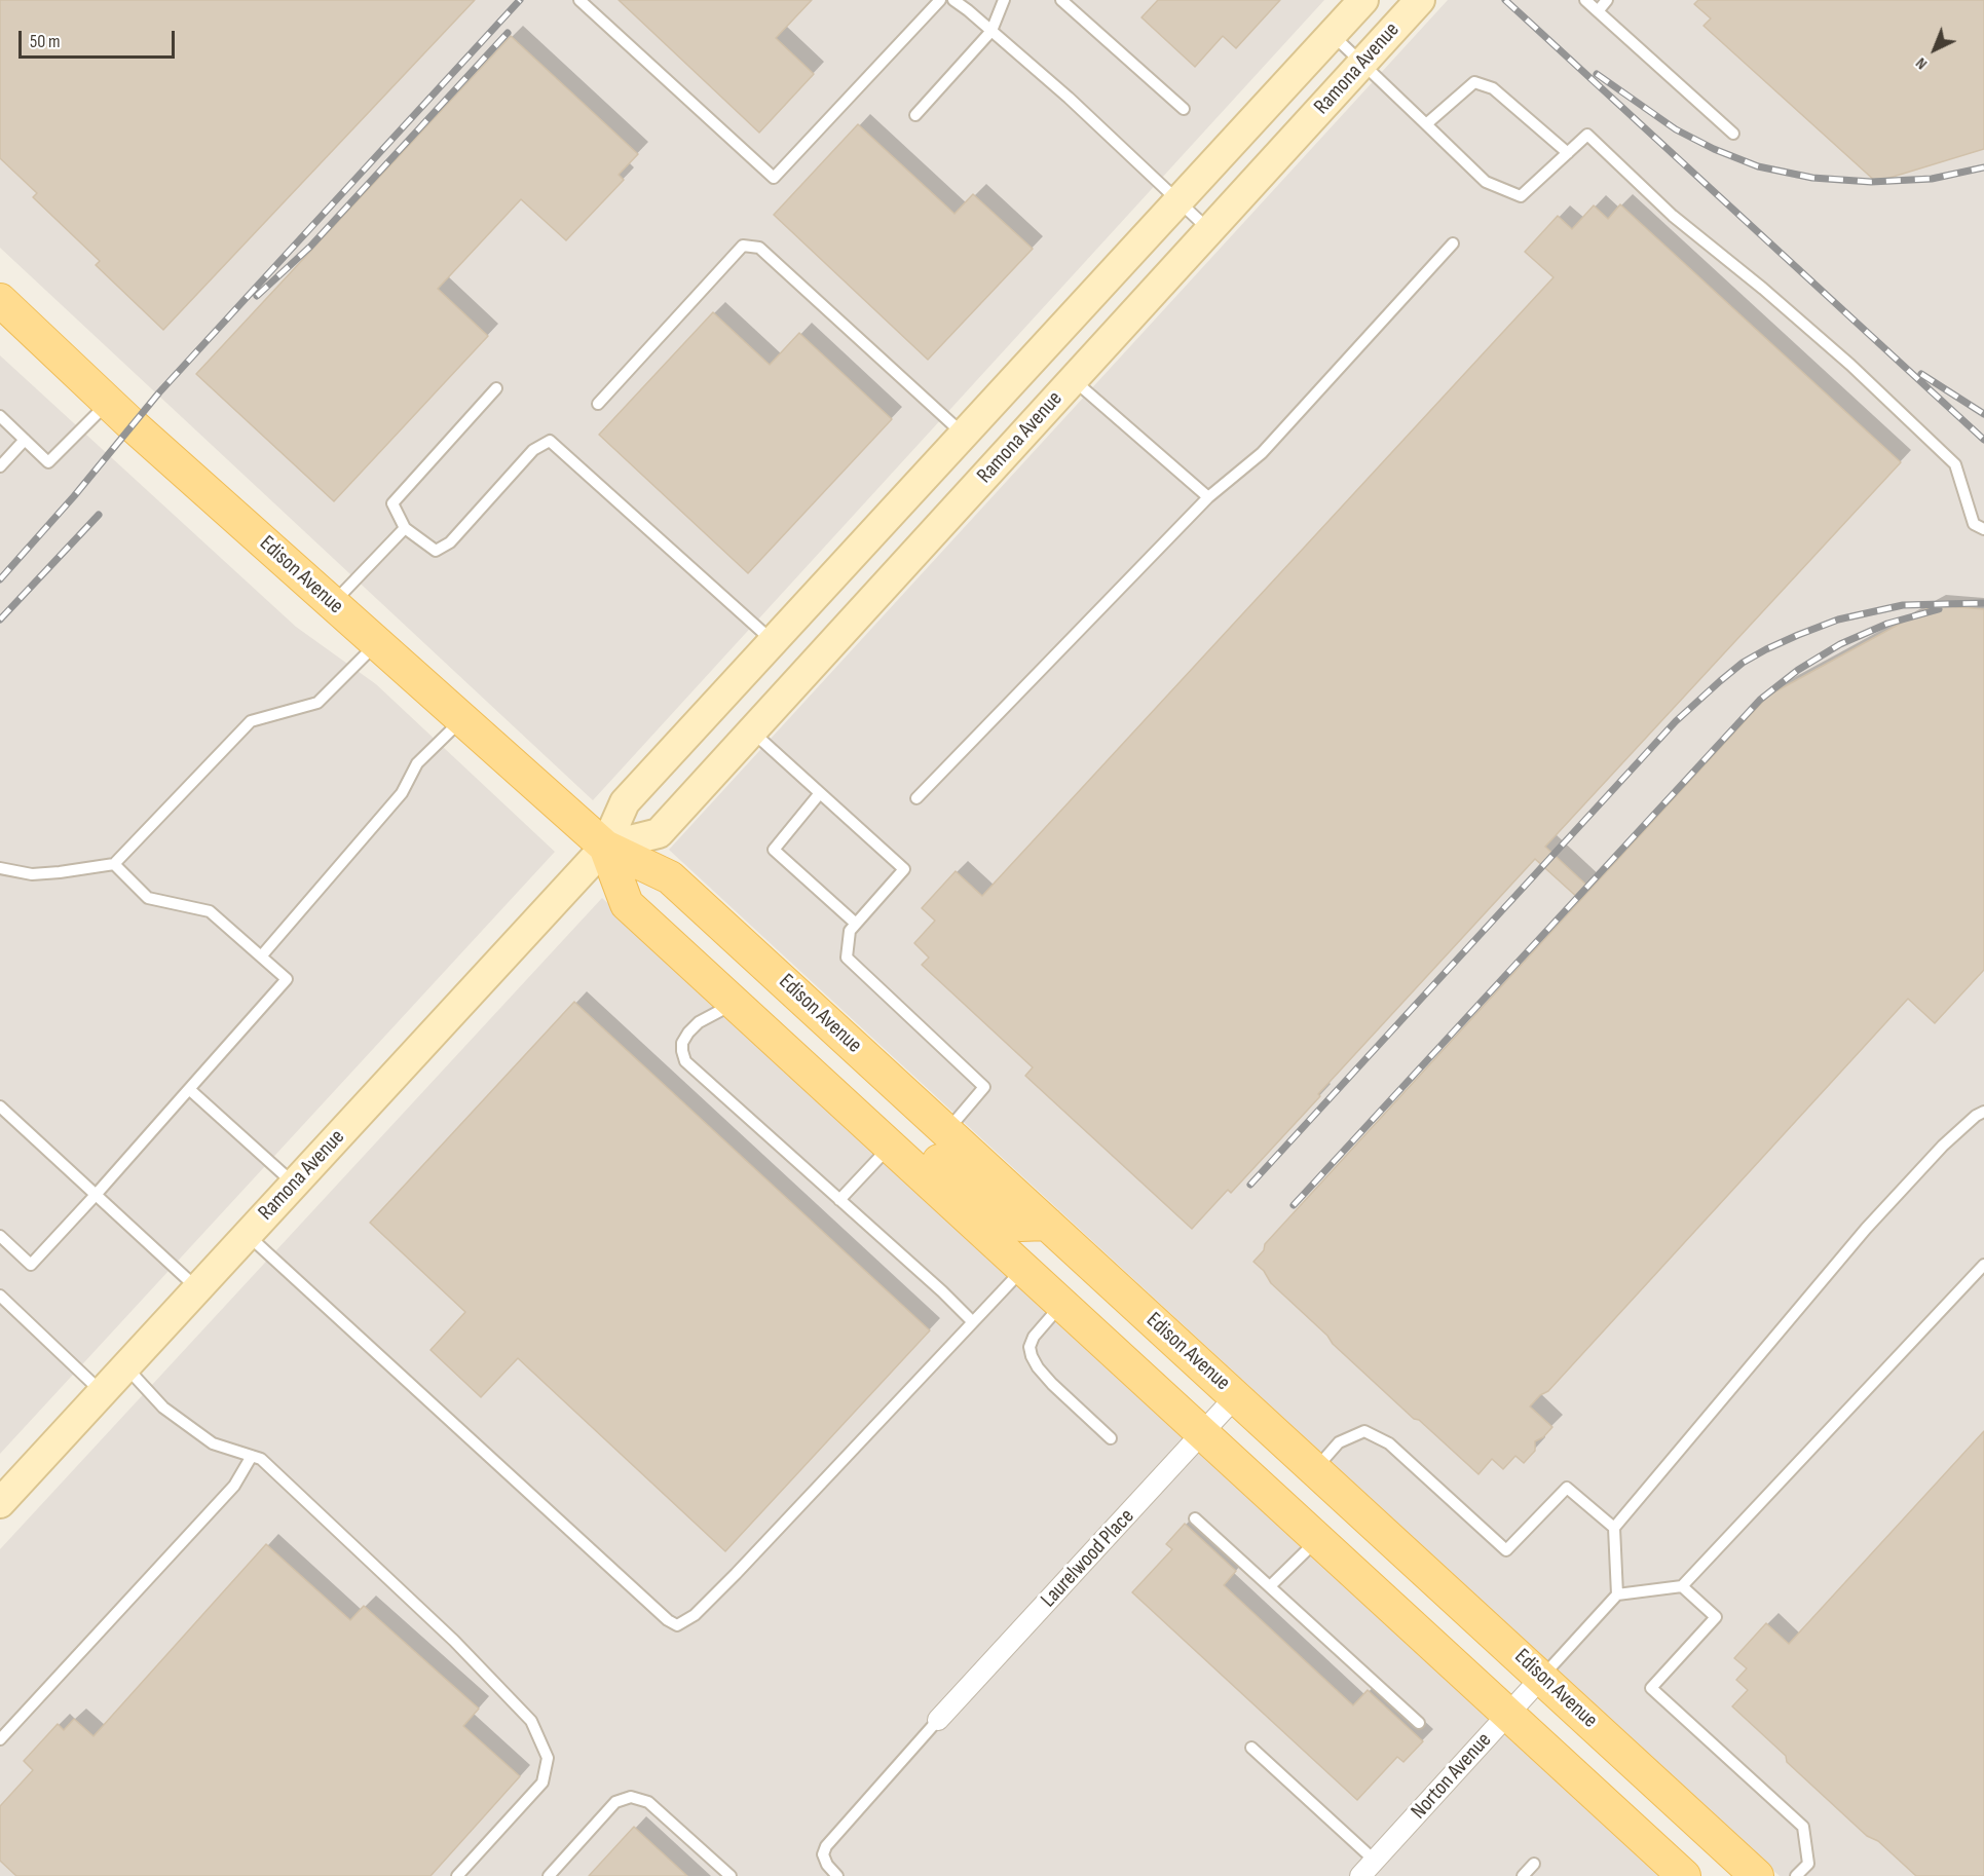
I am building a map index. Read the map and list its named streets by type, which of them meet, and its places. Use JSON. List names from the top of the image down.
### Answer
{
  "streets": {
    "main road": ["Ramona Avenue", "Edison Avenue"],
    "street": ["Laurelwood Place", "Norton Avenue"]
  },
  "crossings": [
    ["Ramona Avenue", "Edison Avenue"],
    ["Edison Avenue", "Laurelwood Place"],
    ["Edison Avenue", "Norton Avenue"]
  ],
  "scale_bar": "50 m",
  "north": "bottom left"
}
